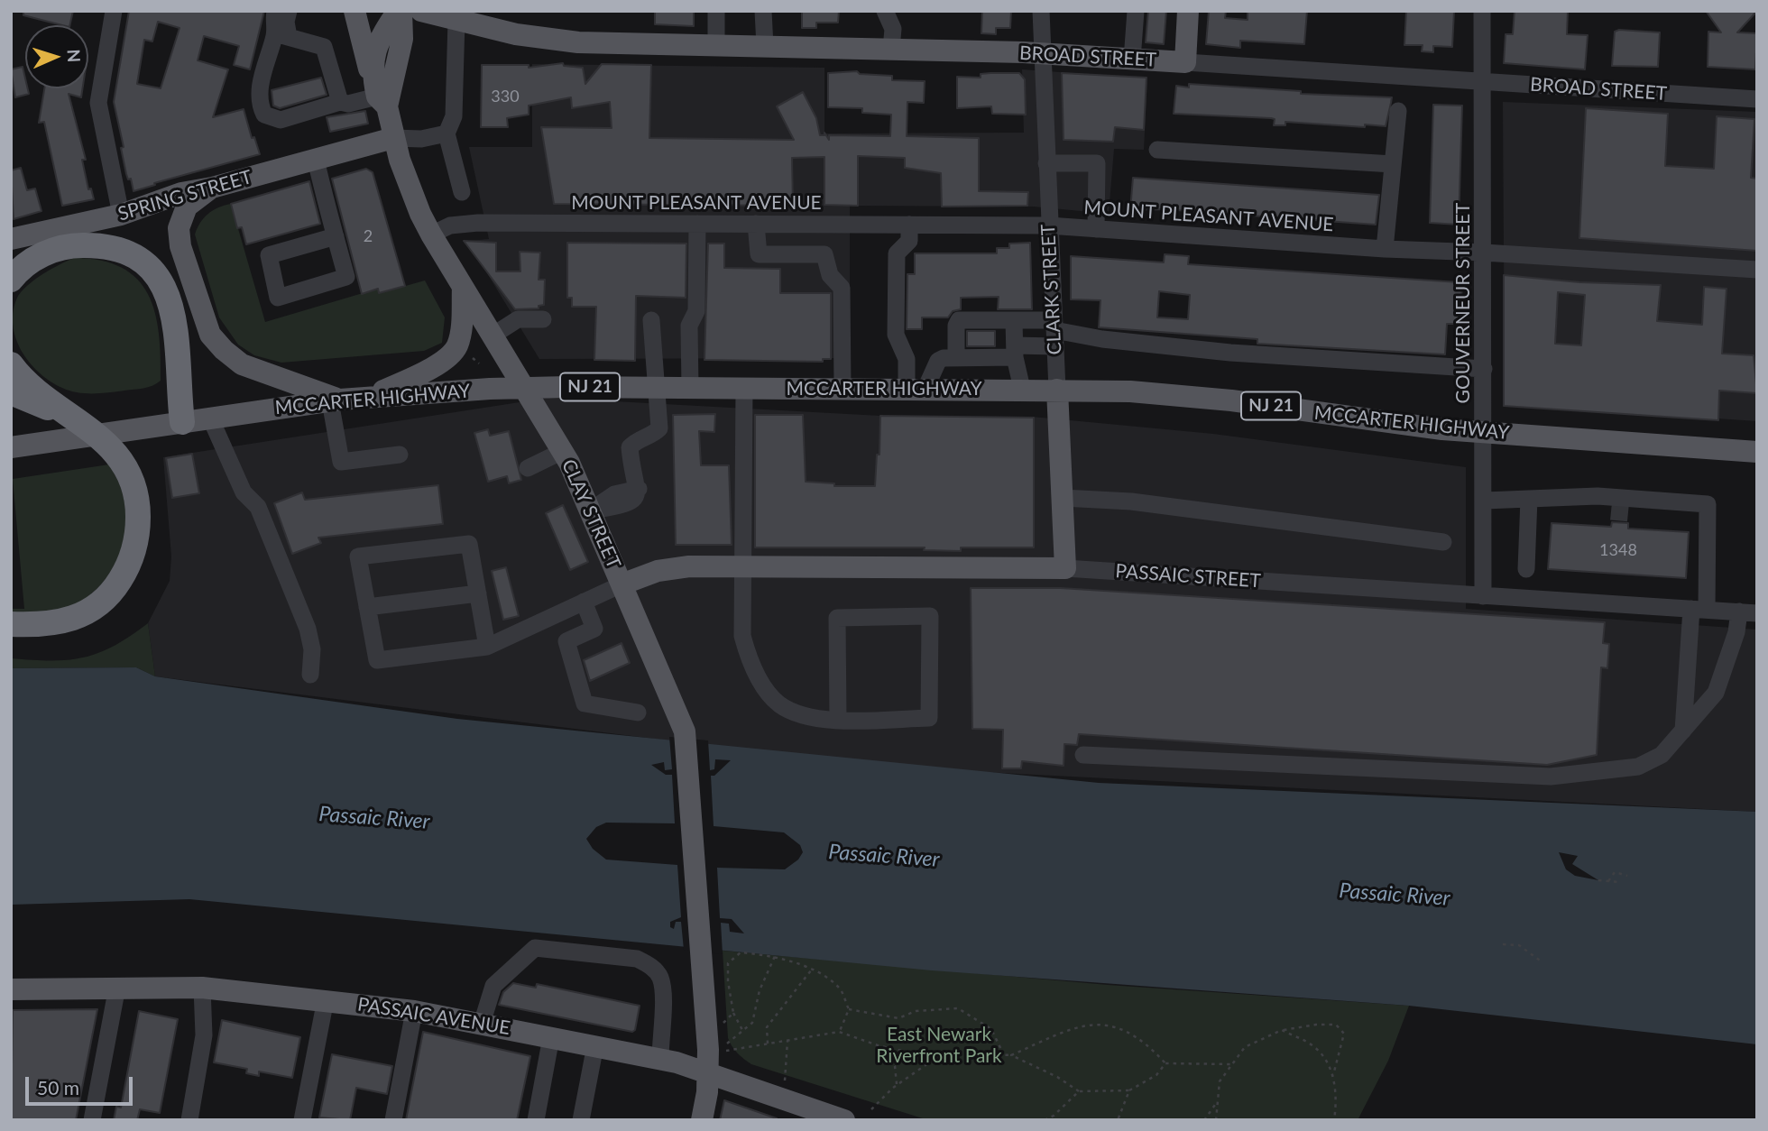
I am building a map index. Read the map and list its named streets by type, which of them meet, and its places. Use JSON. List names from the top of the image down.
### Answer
{
  "streets": {
    "main road": [
      "BROAD STREET",
      "SPRING STREET",
      "CLARK STREET",
      "NJ 21",
      "MCCARTER HIGHWAY",
      "CLAY STREET",
      "PASSAIC STREET",
      "PASSAIC AVENUE"
    ],
    "street": ["MOUNT PLEASANT AVENUE", "GOUVERNEUR STREET"]
  },
  "crossings": [
    ["BROAD STREET", "CLARK STREET"],
    ["BROAD STREET", "GOUVERNEUR STREET"],
    ["SPRING STREET", "CLAY STREET"],
    ["MOUNT PLEASANT AVENUE", "CLARK STREET"],
    ["MOUNT PLEASANT AVENUE", "GOUVERNEUR STREET"],
    ["MOUNT PLEASANT AVENUE", "CLAY STREET"],
    ["CLARK STREET", "MCCARTER HIGHWAY"],
    ["CLARK STREET", "PASSAIC STREET"],
    ["GOUVERNEUR STREET", "MCCARTER HIGHWAY"],
    ["GOUVERNEUR STREET", "PASSAIC STREET"],
    ["MCCARTER HIGHWAY", "CLAY STREET"],
    ["CLAY STREET", "PASSAIC STREET"],
    ["CLAY STREET", "PASSAIC AVENUE"]
  ],
  "water": ["Passaic River"],
  "parks": ["East Newark Riverfront Park"],
  "house_numbers": ["330", "2", "1348"],
  "scale_bar": "50 m",
  "north": "right"
}
